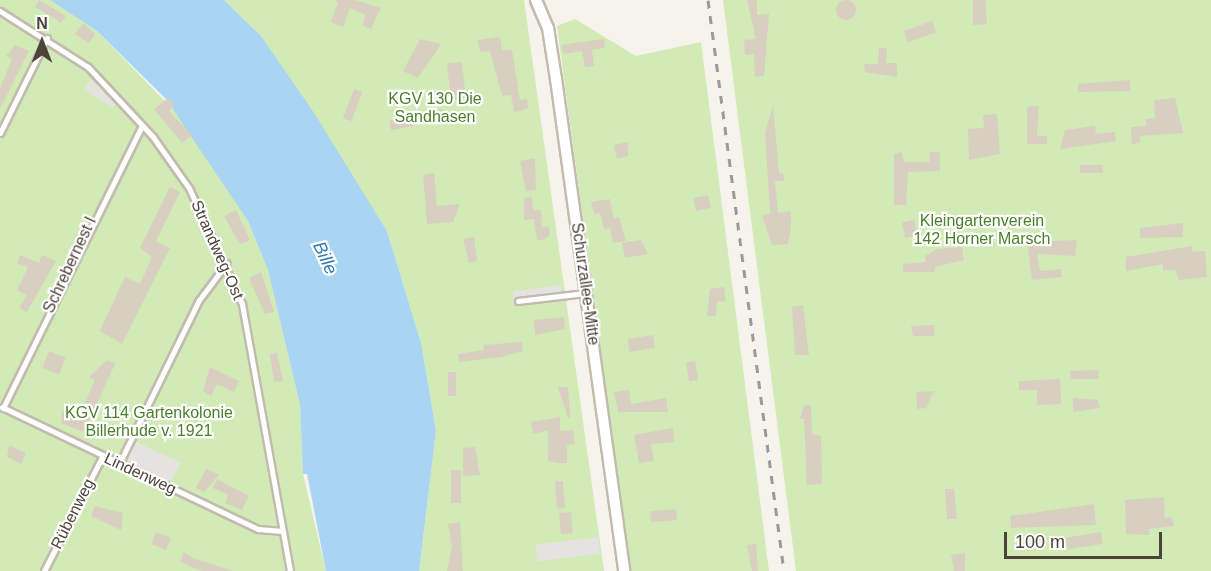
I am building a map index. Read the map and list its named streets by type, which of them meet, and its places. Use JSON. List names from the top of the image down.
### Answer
{
  "streets": {
    "street": ["Schurzallee-Mitte"],
    "lane": [
      "Strandweg-Ost",
      "Schrebernest I",
      "Lindenweg",
      "Rübenweg"
    ]
  },
  "crossings": [
    ["Strandweg-Ost", "Schrebernest I"],
    ["Strandweg-Ost", "Lindenweg"],
    ["Schrebernest I", "Lindenweg"],
    ["Lindenweg", "Rübenweg"]
  ],
  "water": ["Bille"],
  "parks": ["KGV 130 Die Sandhasen", "Kleingartenverein 142 Horner Marsch", "KGV 114 Gartenkolonie Billerhude v. 1921"],
  "scale_bar": "100 m",
  "north": "top"
}
